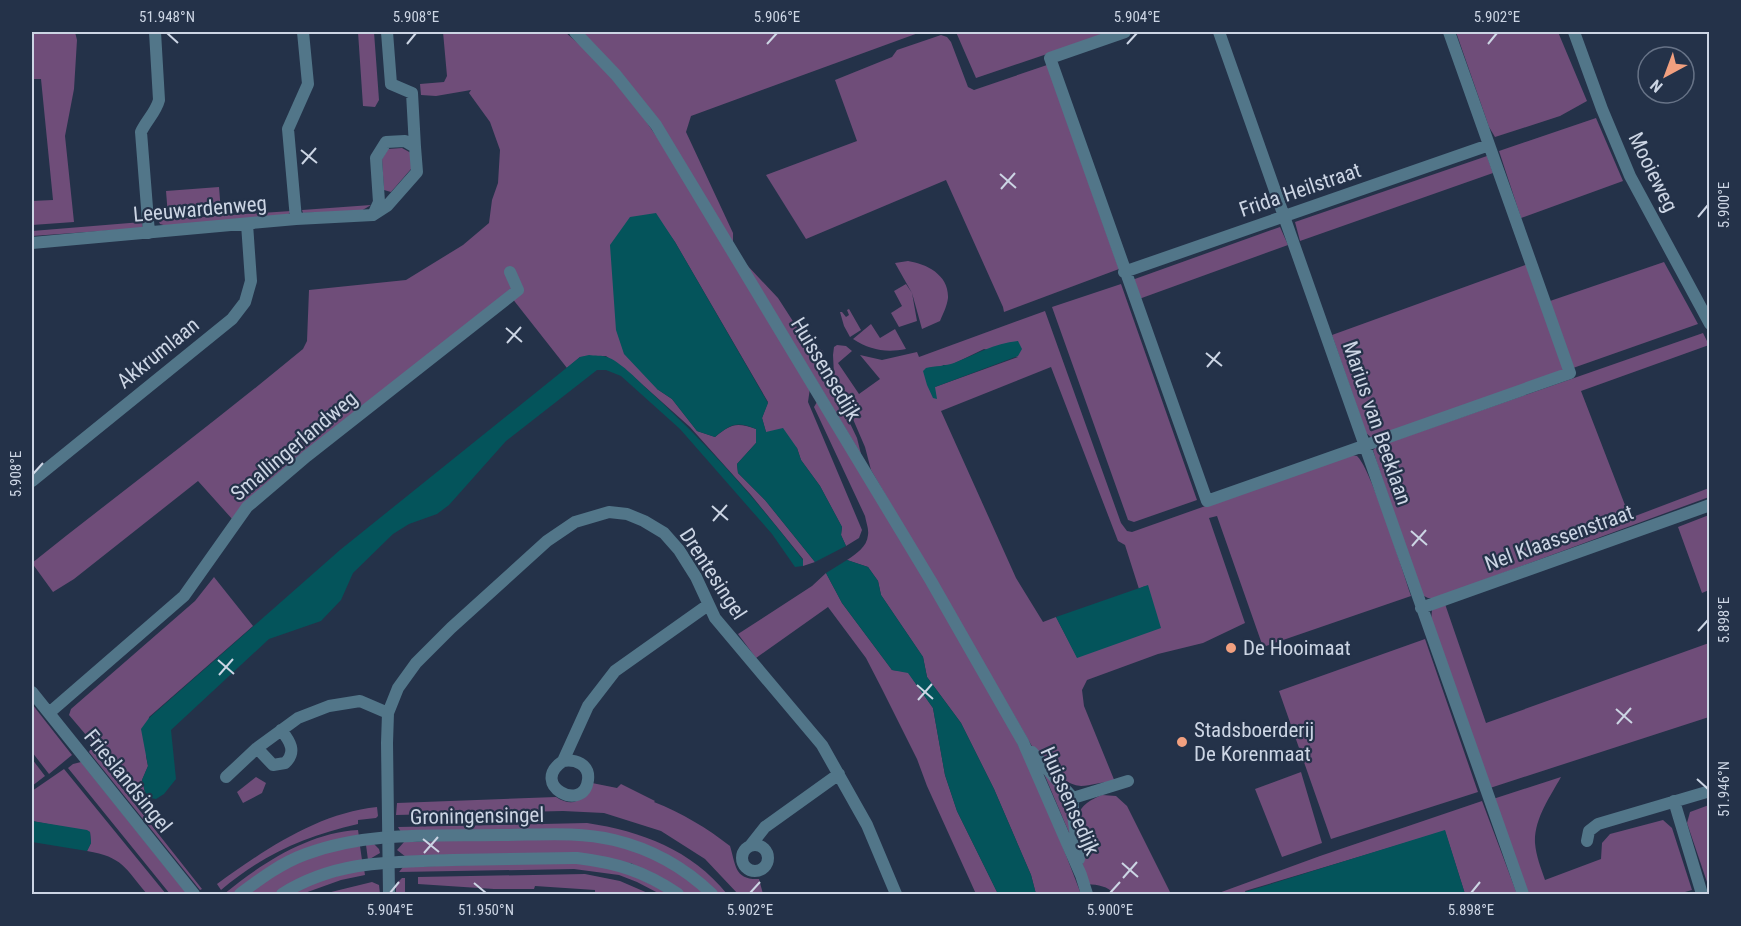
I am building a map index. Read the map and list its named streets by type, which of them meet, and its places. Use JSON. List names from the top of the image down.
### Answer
{
  "streets": {
    "street": [
      "Mooieweg",
      "Frida Heilstraat",
      "Leeuwardenweg",
      "Akkrumlaan",
      "Huissensedijk",
      "Marius van Beeklaan",
      "Smallingerlandweg",
      "Nel Klaassenstraat",
      "Drentesingel",
      "Frieslandsingel",
      "Groningensingel"
    ]
  },
  "crossings": [
    ["Frida Heilstraat", "Marius van Beeklaan"],
    ["Leeuwardenweg", "Akkrumlaan"],
    ["Marius van Beeklaan", "Nel Klaassenstraat"],
    ["Smallingerlandweg", "Frieslandsingel"],
    ["Drentesingel", "Groningensingel"]
  ],
  "places": ["De Hooimaat", "Stadsboerderij De Korenmaat"],
  "north": "bottom left",
  "coordinates": [
    "51.948°N",
    "5.908°E",
    "5.906°E",
    "5.904°E",
    "5.902°E",
    "5.900°E",
    "5.898°E",
    "51.946°N",
    "51.950°N"
  ]
}
